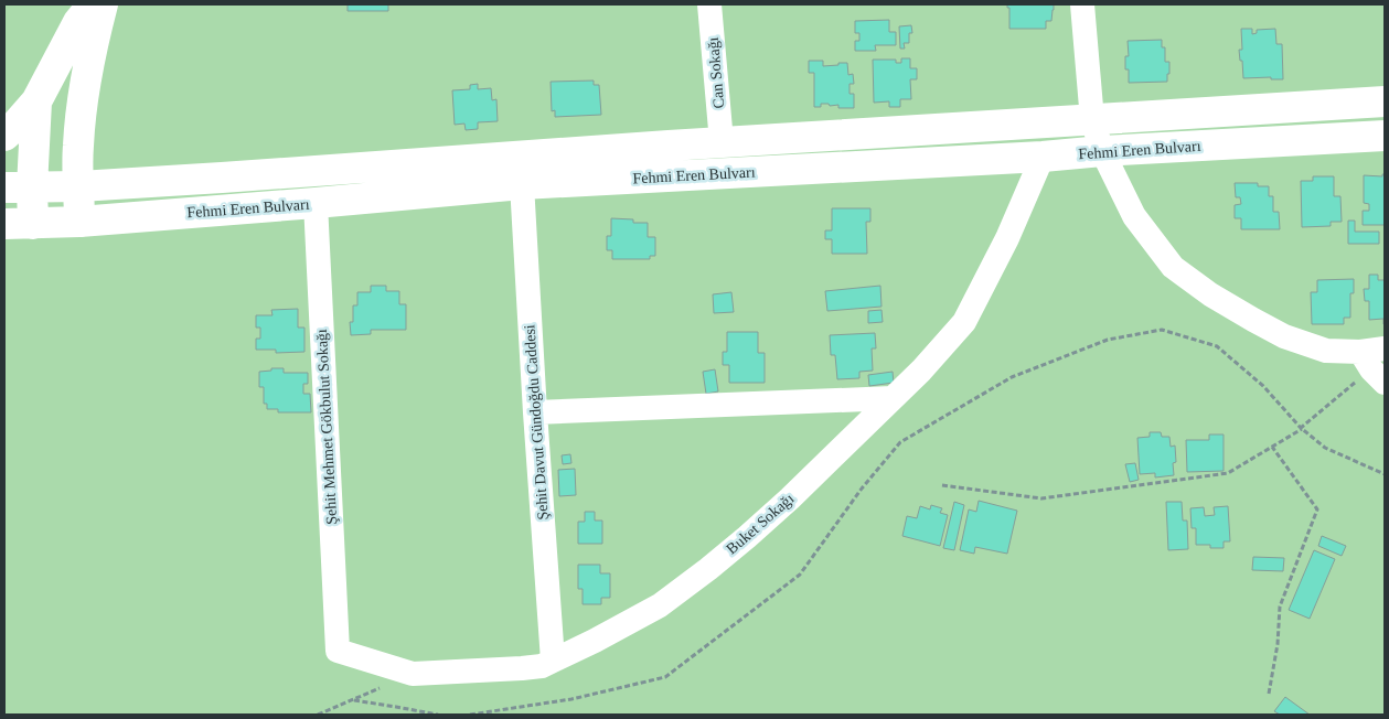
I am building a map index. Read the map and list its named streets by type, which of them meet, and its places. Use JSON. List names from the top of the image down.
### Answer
{
  "streets": {
    "street": [
      "Can Sokağı",
      "Fehmi Eren Bulvarı",
      "Şehit Davut Gündoğdu Caddesi",
      "Şehit Mehmet Gökbulut Sokağı",
      "Buket Sokağı"
    ]
  },
  "crossings": [
    ["Can Sokağı", "Fehmi Eren Bulvarı"],
    ["Fehmi Eren Bulvarı", "Şehit Davut Gündoğdu Caddesi"],
    ["Fehmi Eren Bulvarı", "Şehit Mehmet Gökbulut Sokağı"],
    ["Fehmi Eren Bulvarı", "Buket Sokağı"],
    ["Şehit Davut Gündoğdu Caddesi", "Buket Sokağı"],
    ["Şehit Mehmet Gökbulut Sokağı", "Buket Sokağı"]
  ]
}
